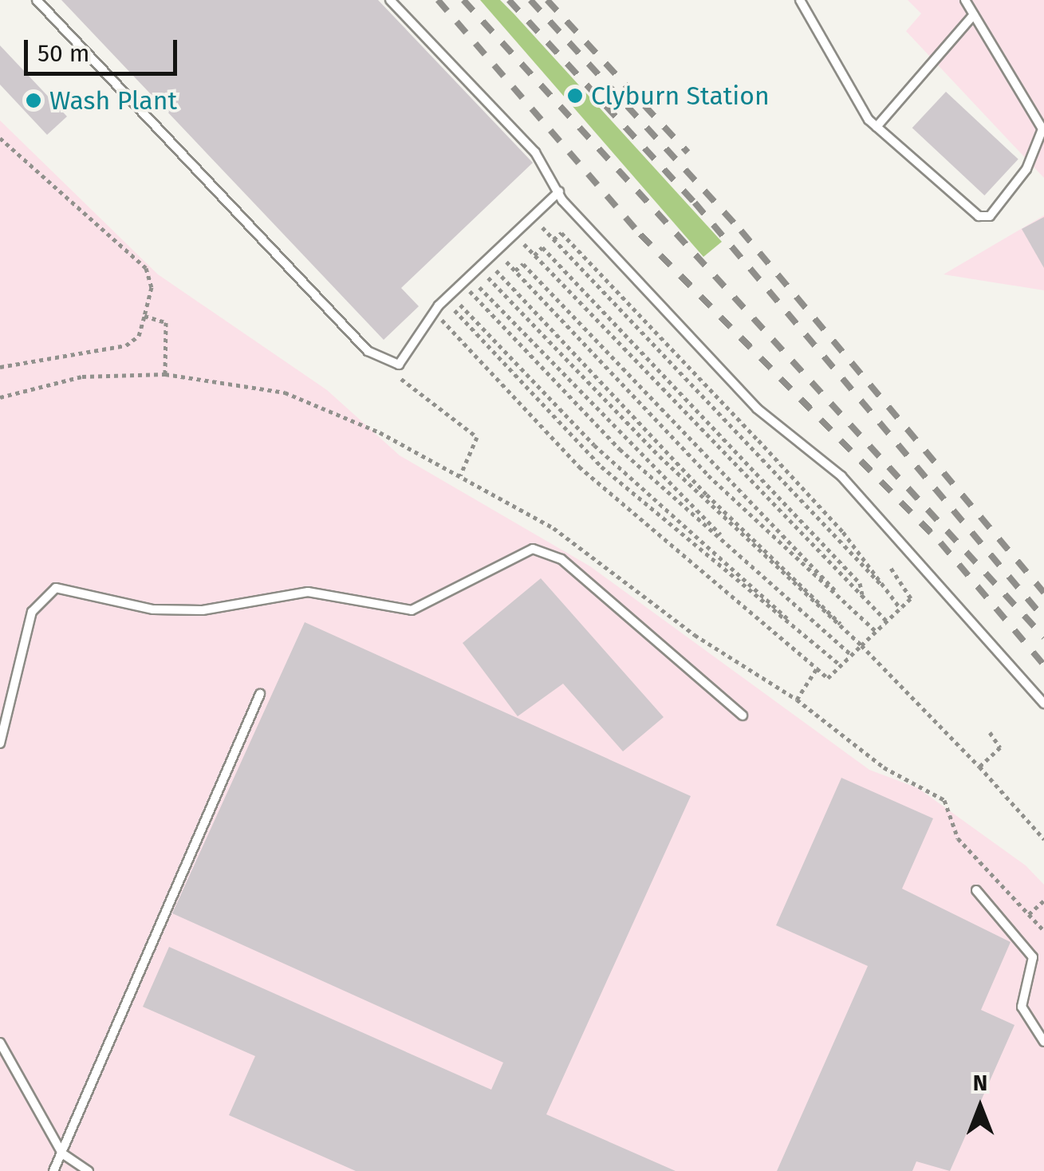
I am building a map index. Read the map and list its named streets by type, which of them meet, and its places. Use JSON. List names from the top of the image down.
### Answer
{
  "places": ["Clyburn Station", "Wash Plant"],
  "scale_bar": "50 m",
  "north": "top"
}
